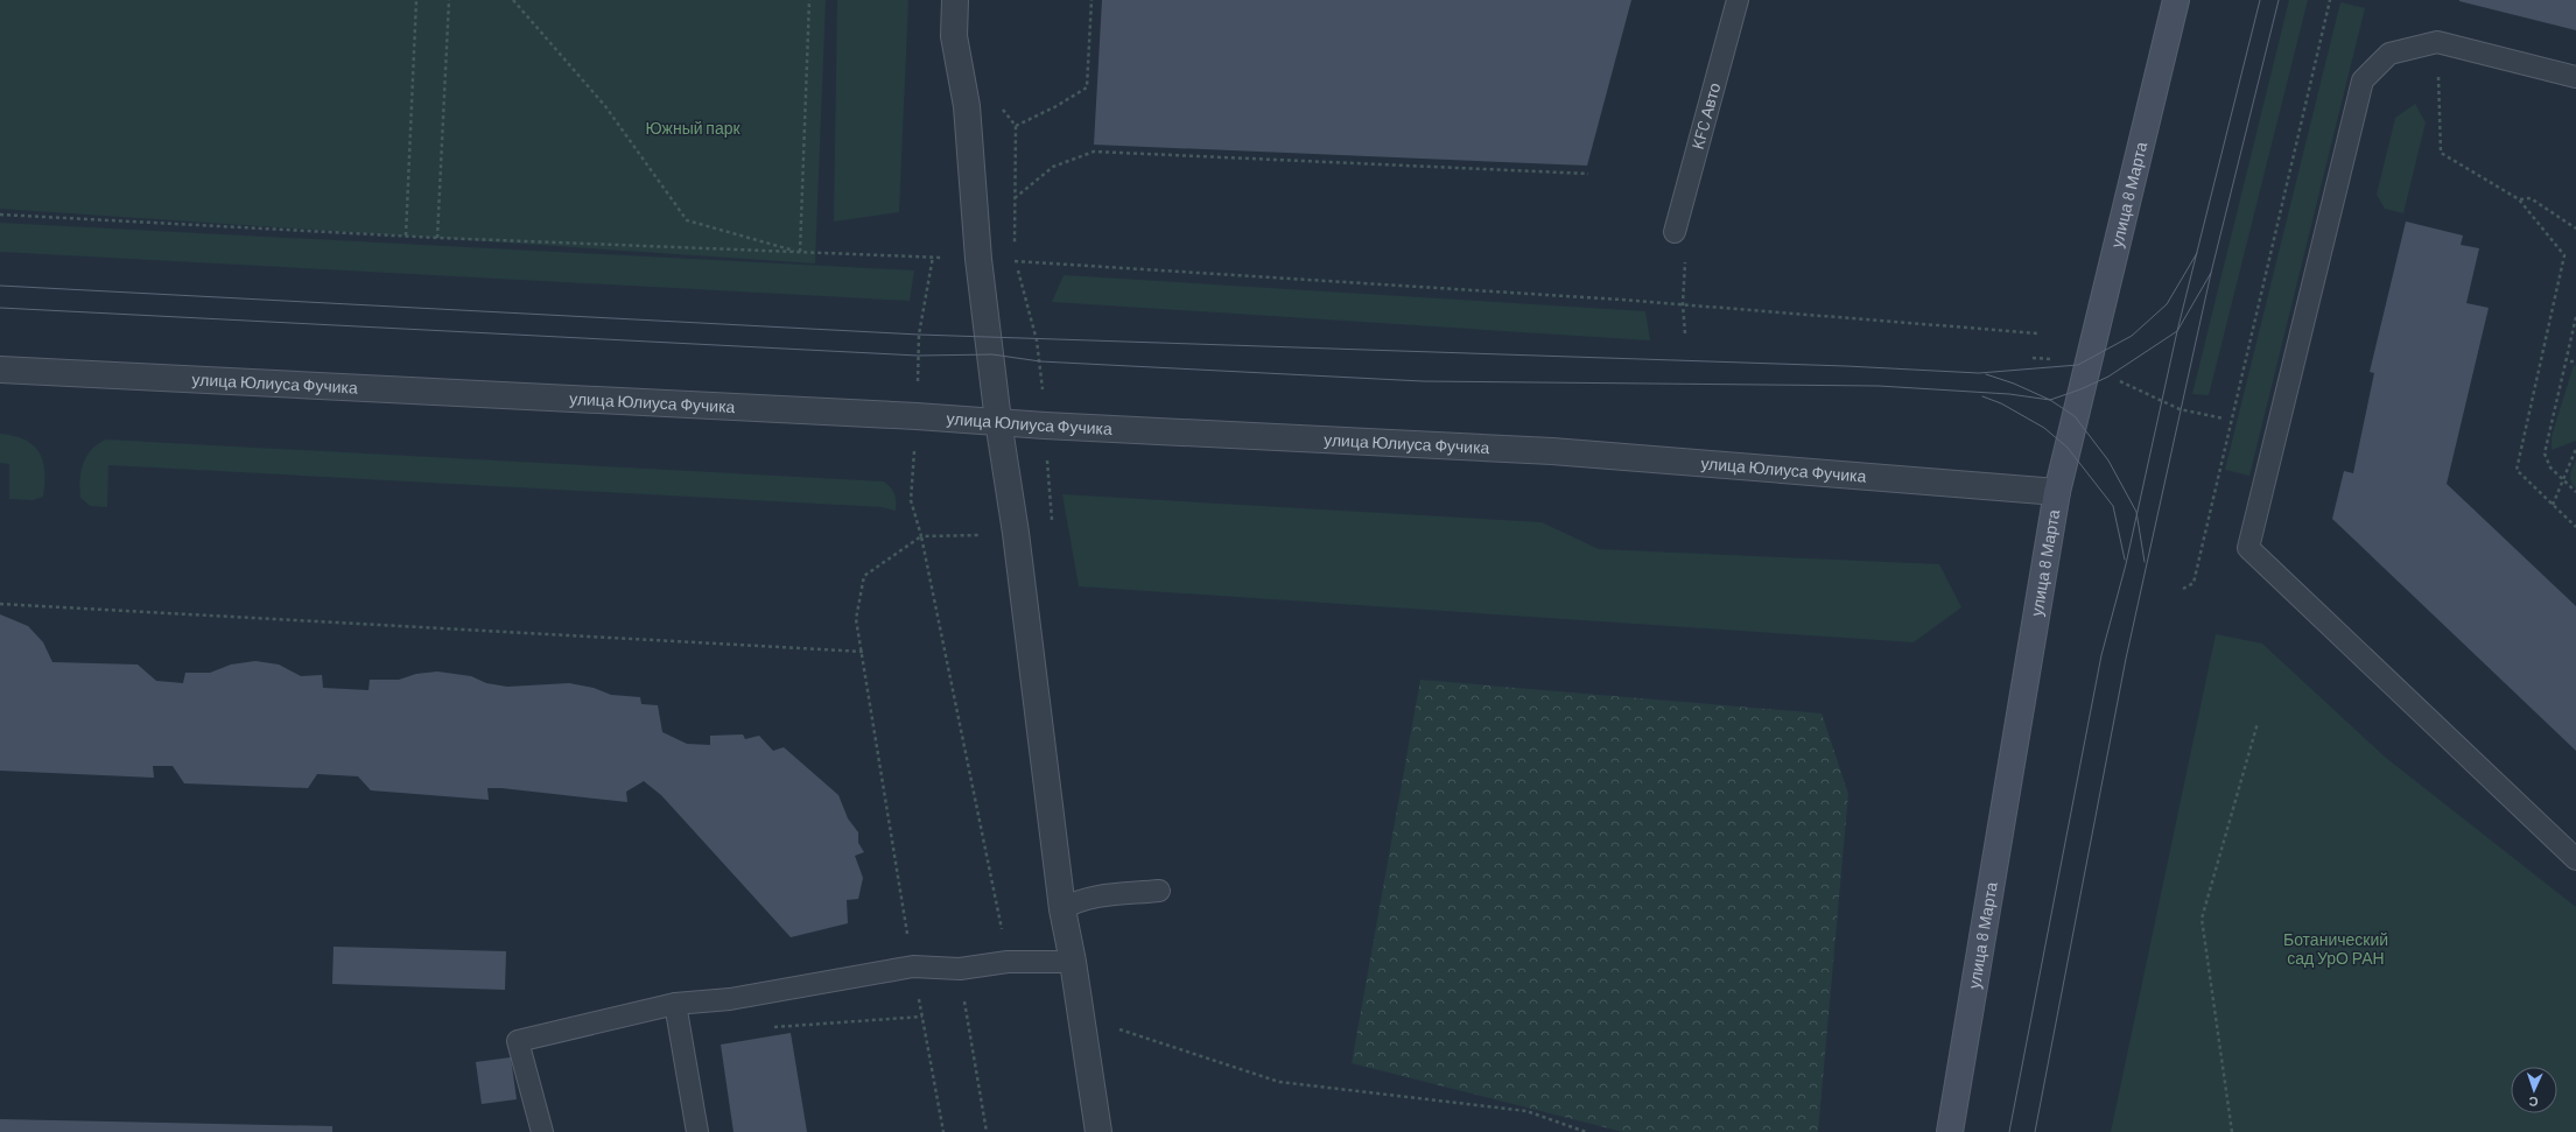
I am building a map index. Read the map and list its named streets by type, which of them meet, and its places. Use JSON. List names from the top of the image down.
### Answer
{
  "streets": {
    "main road": ["улица 8 Марта"],
    "street": ["улица Юлиуса Фучика"],
    "lane": ["KFC Авто"]
  },
  "crossings": [
    ["улица 8 Марта", "улица Юлиуса Фучика"]
  ],
  "parks": ["Южный парк", "Ботанический сад УрО РАН"],
  "north": "bottom"
}
